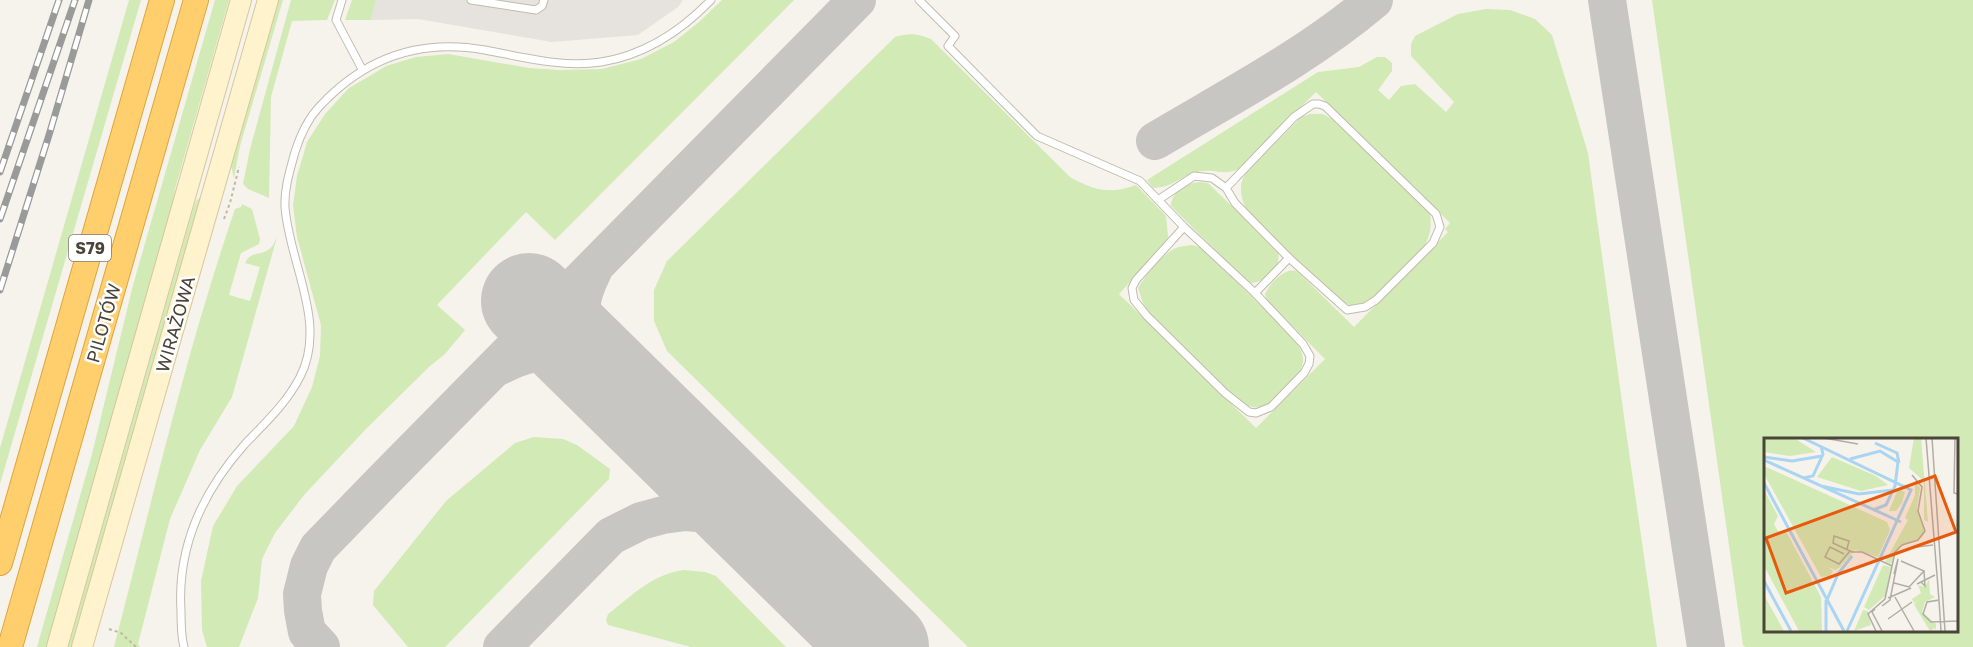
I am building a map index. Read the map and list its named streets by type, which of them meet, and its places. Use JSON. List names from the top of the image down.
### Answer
{
  "streets": {
    "highway": ["S79", "PILOTÓW"],
    "main road": ["WIRAŻOWA"]
  }
}
